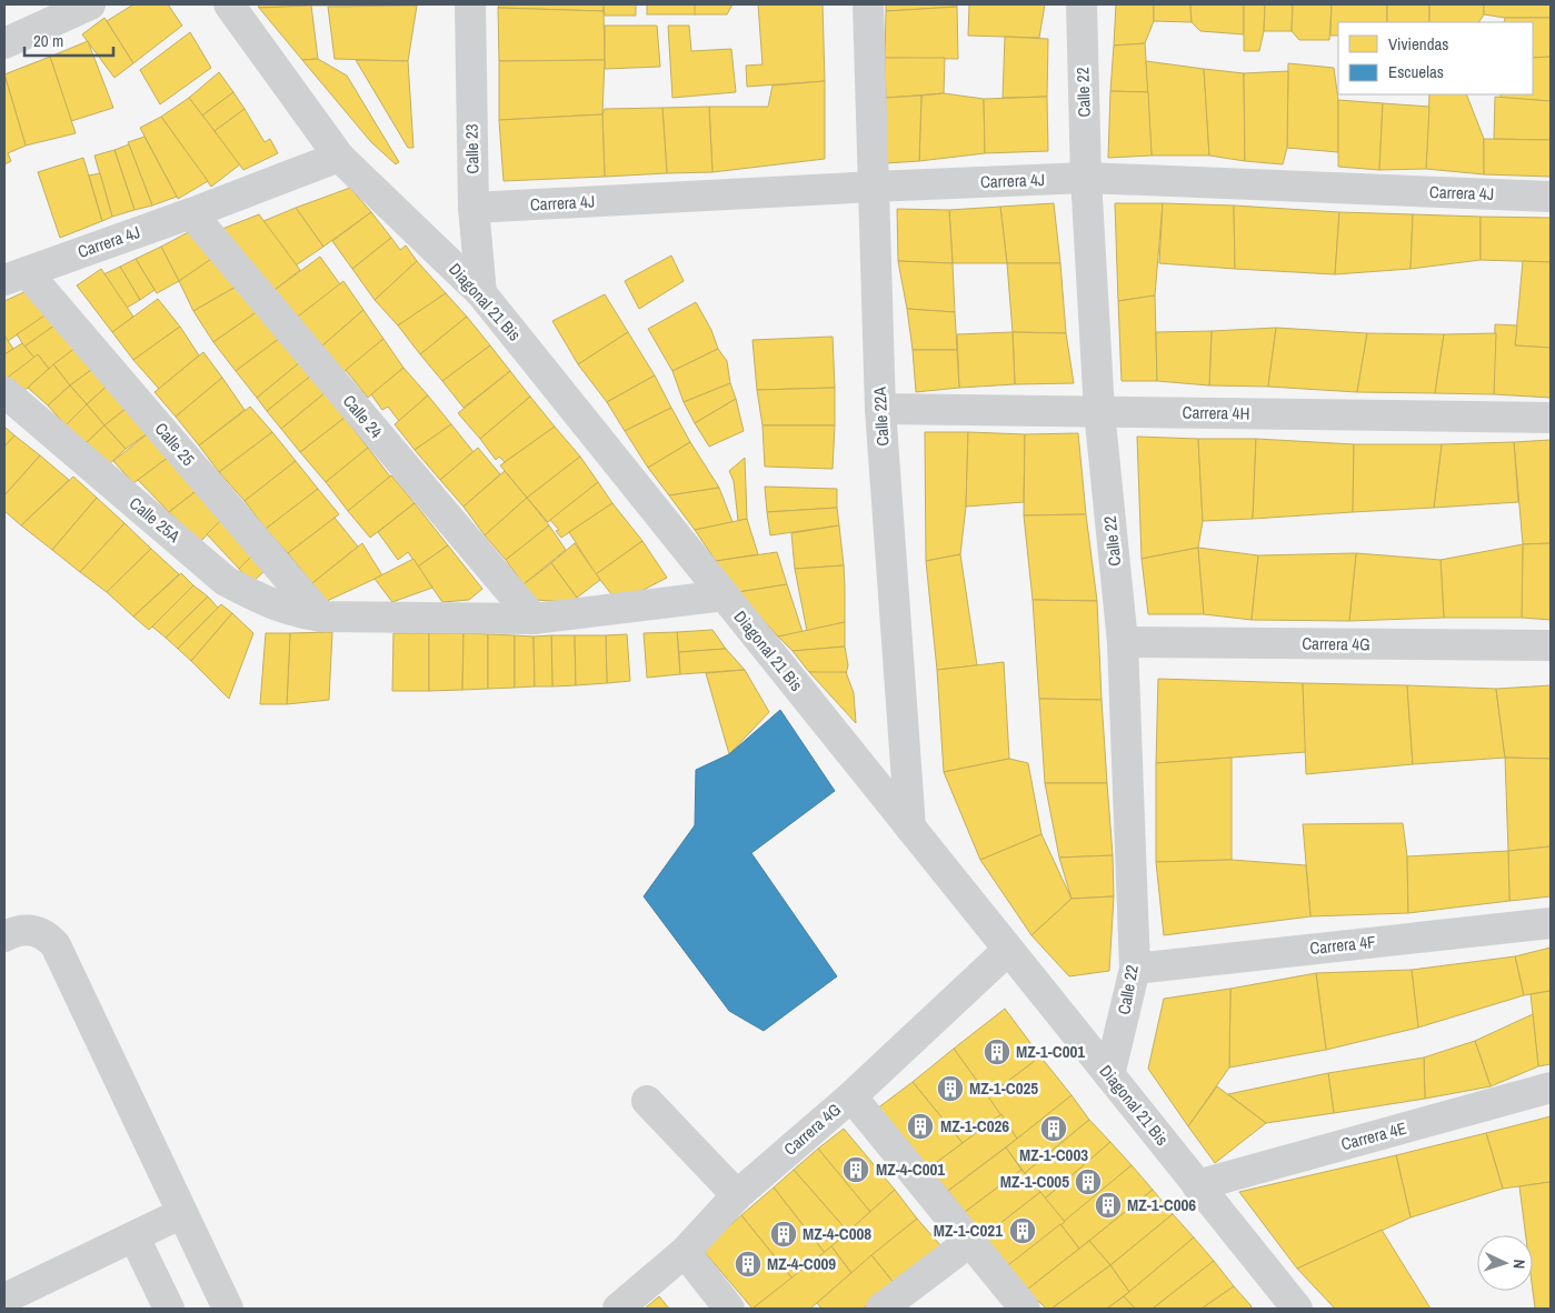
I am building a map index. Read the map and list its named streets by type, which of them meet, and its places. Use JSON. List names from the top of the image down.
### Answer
{
  "streets": {
    "street": [
      "Calle 22",
      "Calle 23",
      "Carrera 4J",
      "Diagonal 21 Bis",
      "Carrera 4H",
      "Calle 24",
      "Calle 22A",
      "Calle 25",
      "Calle 25A",
      "Carrera 4G",
      "Carrera 4F",
      "Carrera 4E"
    ]
  },
  "crossings": [
    ["Calle 22", "Carrera 4J"],
    ["Calle 22", "Diagonal 21 Bis"],
    ["Calle 22", "Carrera 4H"],
    ["Calle 22", "Carrera 4G"],
    ["Calle 22", "Carrera 4F"],
    ["Calle 23", "Carrera 4J"],
    ["Calle 23", "Diagonal 21 Bis"],
    ["Carrera 4J", "Diagonal 21 Bis"],
    ["Carrera 4J", "Calle 24"],
    ["Carrera 4J", "Calle 22A"],
    ["Carrera 4J", "Calle 25"],
    ["Diagonal 21 Bis", "Calle 22A"],
    ["Diagonal 21 Bis", "Calle 25A"],
    ["Diagonal 21 Bis", "Carrera 4G"],
    ["Diagonal 21 Bis", "Carrera 4E"],
    ["Carrera 4H", "Calle 22A"],
    ["Calle 24", "Calle 25A"],
    ["Calle 25", "Calle 25A"]
  ],
  "places": {
    "building": [
      "MZ-1-C001",
      "MZ-1-C025",
      "MZ-1-C026",
      "MZ-1-C003",
      "MZ-4-C001",
      "MZ-1-C005",
      "MZ-1-C006",
      "MZ-1-C021",
      "MZ-4-C008",
      "MZ-4-C009"
    ]
  },
  "legend": ["Viviendas", "Escuelas"],
  "scale_bar": "20 m",
  "north": "right"
}
